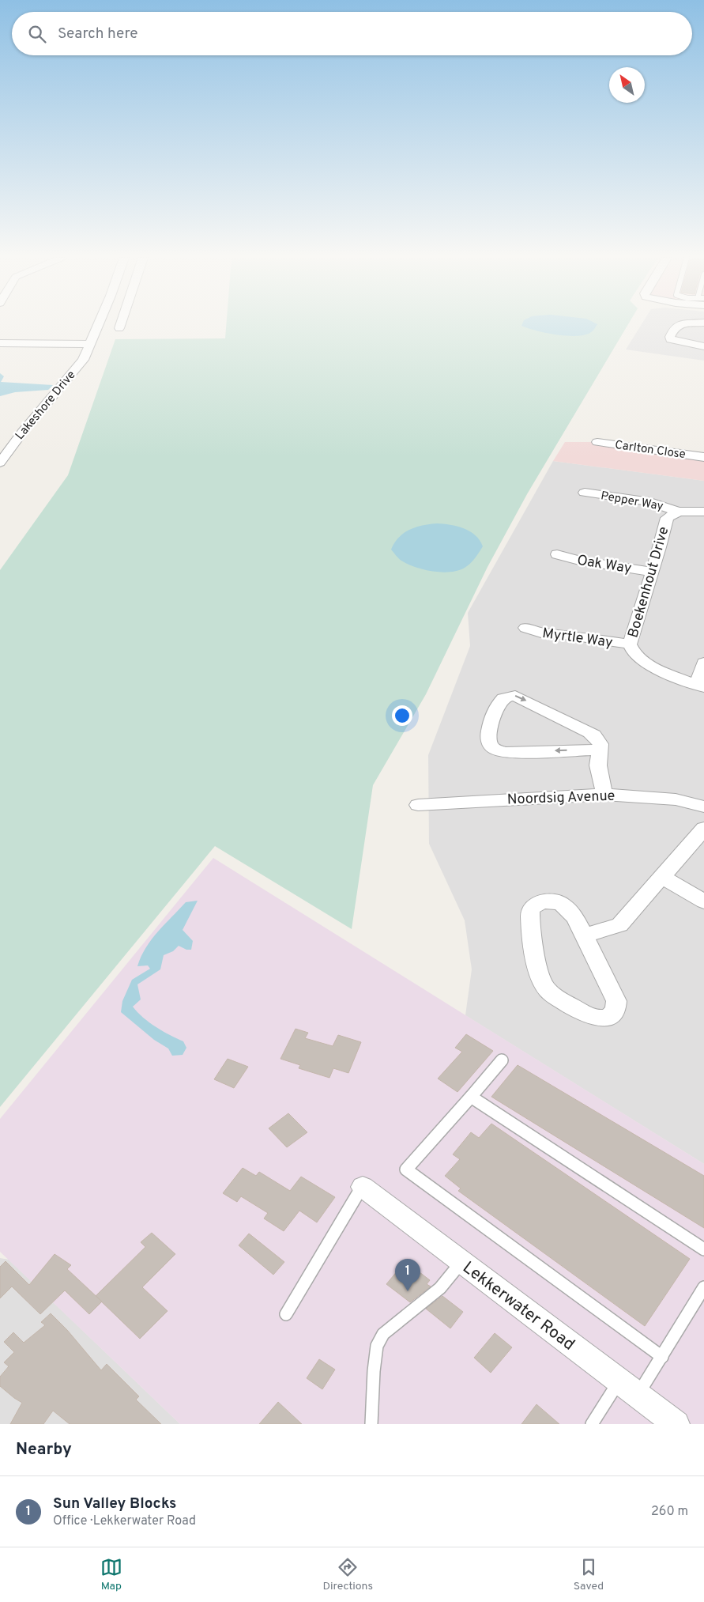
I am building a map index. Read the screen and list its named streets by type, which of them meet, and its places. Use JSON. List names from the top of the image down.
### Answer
{
  "streets": {
    "street": [
      "Lakeshore Drive",
      "Carlton Close",
      "Pepper Way",
      "Oak Way",
      "Boekenhout Drive",
      "Myrtle Way",
      "Noordsig Avenue",
      "Lekkerwater Road"
    ]
  },
  "crossings": [
    ["Pepper Way", "Boekenhout Drive"],
    ["Oak Way", "Boekenhout Drive"],
    ["Boekenhout Drive", "Myrtle Way"]
  ],
  "north": "top left",
  "page": {
    "search": "Search here",
    "pins": "1",
    "heading": "Nearby",
    "list": [
      {
        "mark": "1",
        "name": "Sun Valley Blocks",
        "note": "Office · Lekkerwater Road",
        "value": "260 m"
      }
    ],
    "nav": ["Map", "Directions", "Saved"]
  }
}
